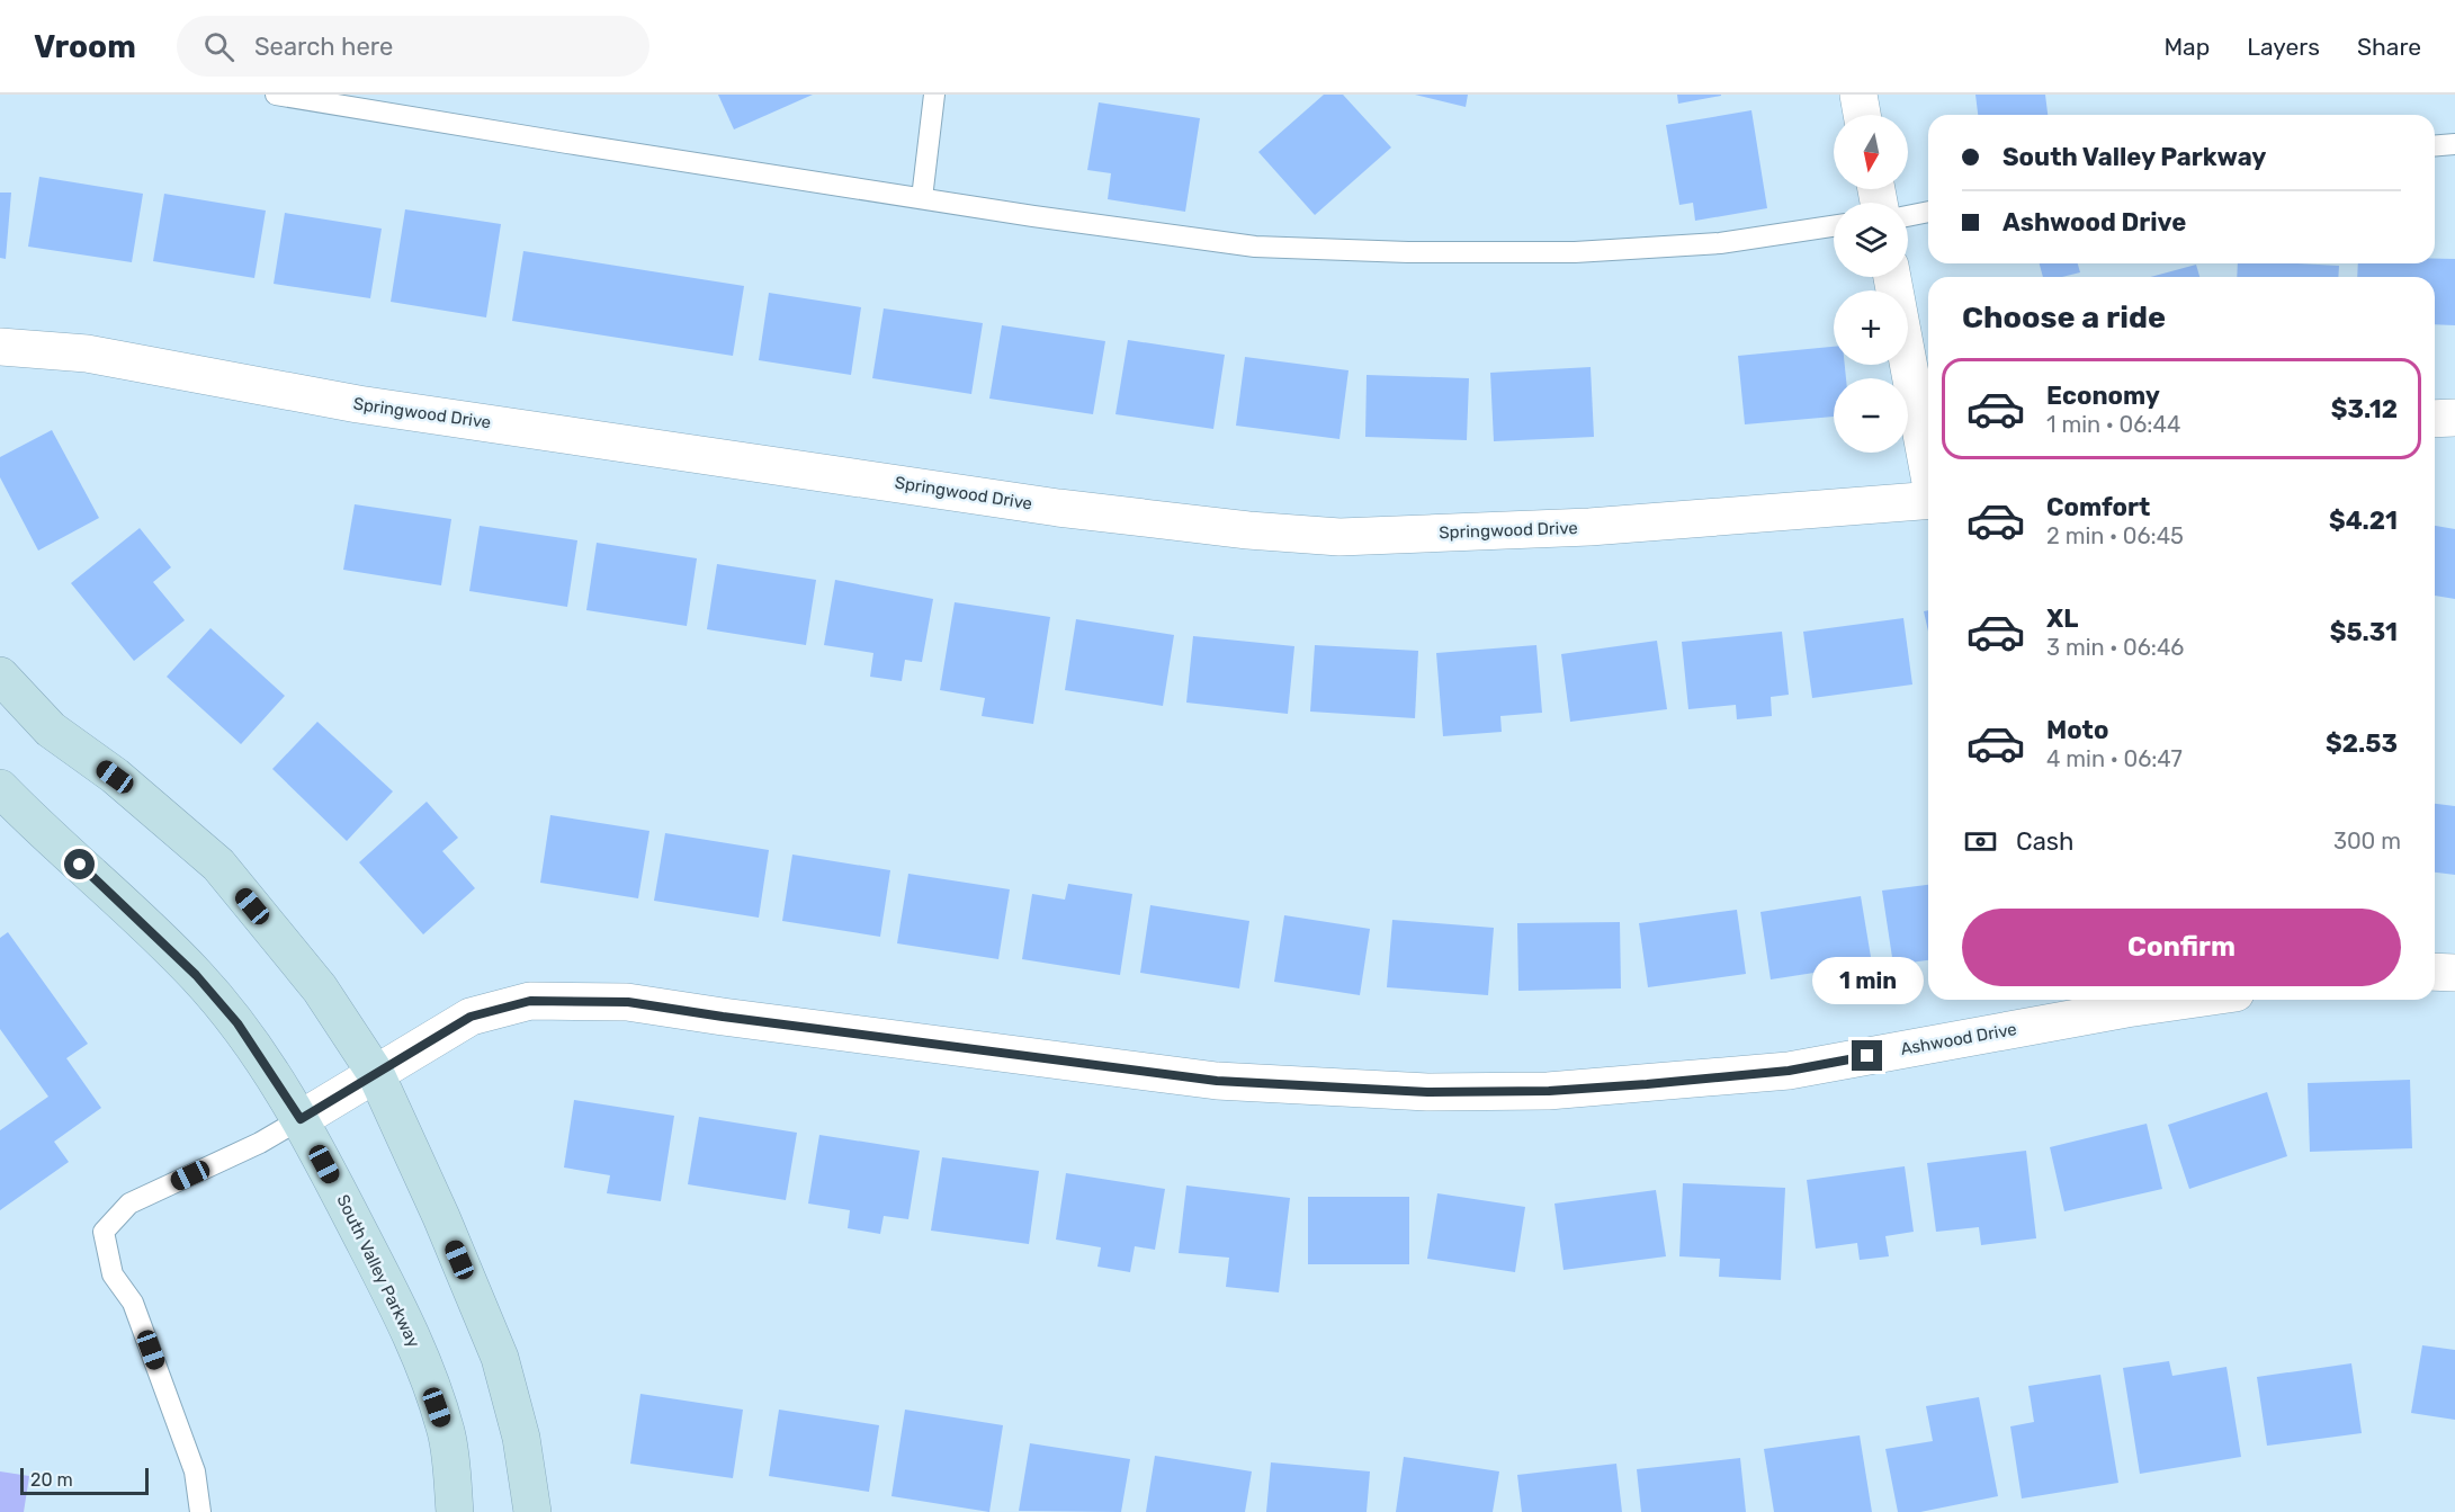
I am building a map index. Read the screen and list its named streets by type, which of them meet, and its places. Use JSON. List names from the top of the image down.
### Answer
{
  "streets": {
    "main road": ["South Valley Parkway"],
    "street": ["Springwood Drive", "Ashwood Drive"]
  },
  "crossings": [
    ["Ashwood Drive", "South Valley Parkway"]
  ],
  "scale_bar": "20 m",
  "north": "bottom",
  "page": {
    "header": "Vroom",
    "search": "Search here",
    "nav": ["Map", "Layers", "Share"],
    "map_buttons": ["+", "−"],
    "banner": ["South Valley Parkway", "Ashwood Drive"],
    "heading": "Choose a ride",
    "list": [
      {
        "name": "Economy",
        "note": "1 min · 06:44",
        "value": "$3.12"
      },
      {
        "name": "Comfort",
        "note": "2 min · 06:45",
        "value": "$4.21"
      },
      {
        "name": "XL",
        "note": "3 min · 06:46",
        "value": "$5.31"
      },
      {
        "name": "Moto",
        "note": "4 min · 06:47",
        "value": "$2.53"
      }
    ],
    "pay": ["Cash", "300 m"],
    "buttons": "Confirm",
    "bubble": "1 min",
    "scale": "20 m"
  }
}
